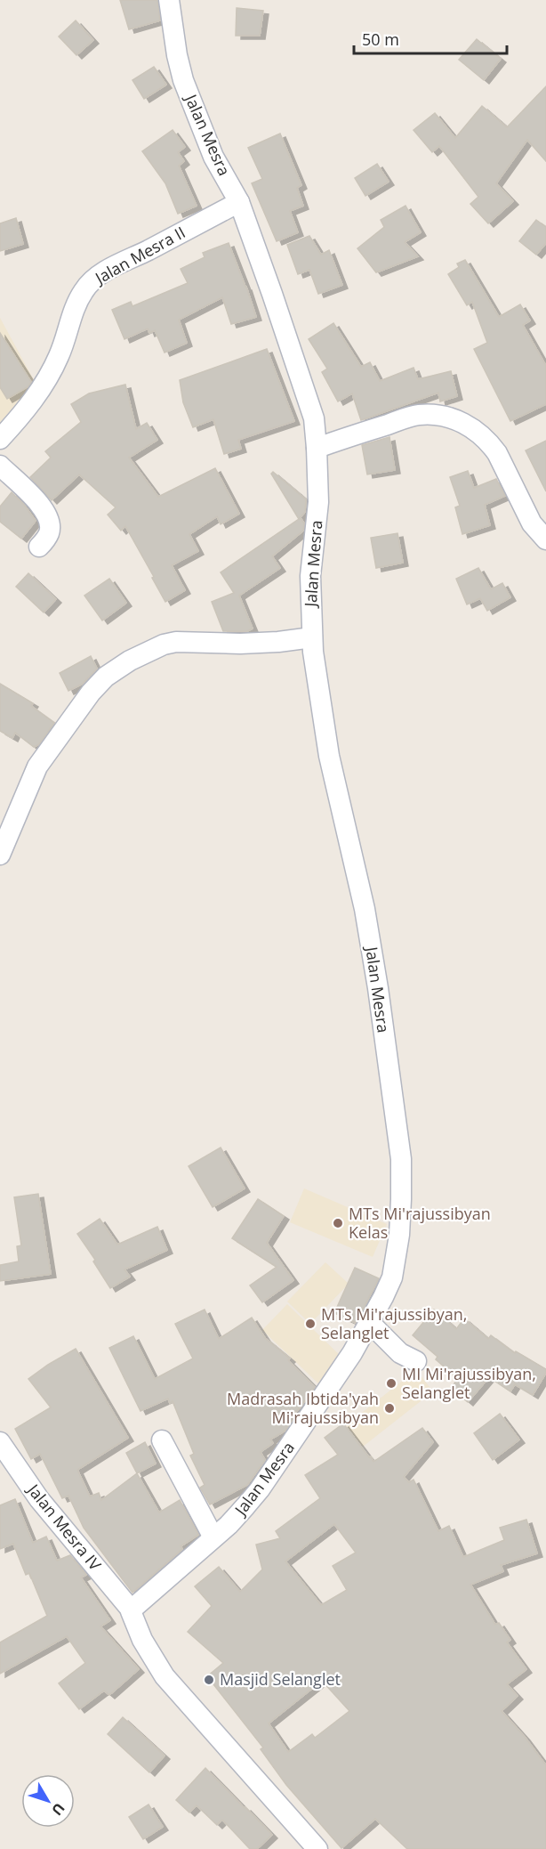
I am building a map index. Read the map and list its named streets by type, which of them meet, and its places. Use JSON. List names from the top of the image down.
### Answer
{
  "streets": {
    "street": ["Jalan Mesra", "Jalan Mesra II", "Jalan Mesra IV"]
  },
  "crossings": [
    ["Jalan Mesra", "Jalan Mesra II"],
    ["Jalan Mesra", "Jalan Mesra IV"]
  ],
  "places": [
    "MTs Mi'rajussibyan Kelas",
    "MTs Mi'rajussibyan, Selanglet",
    "MI Mi'rajussibyan, Selanglet",
    "Madrasah Ibtida'yah Mi'rajussibyan",
    "Masjid Selanglet"
  ],
  "scale_bar": "50 m",
  "north": "bottom right"
}
